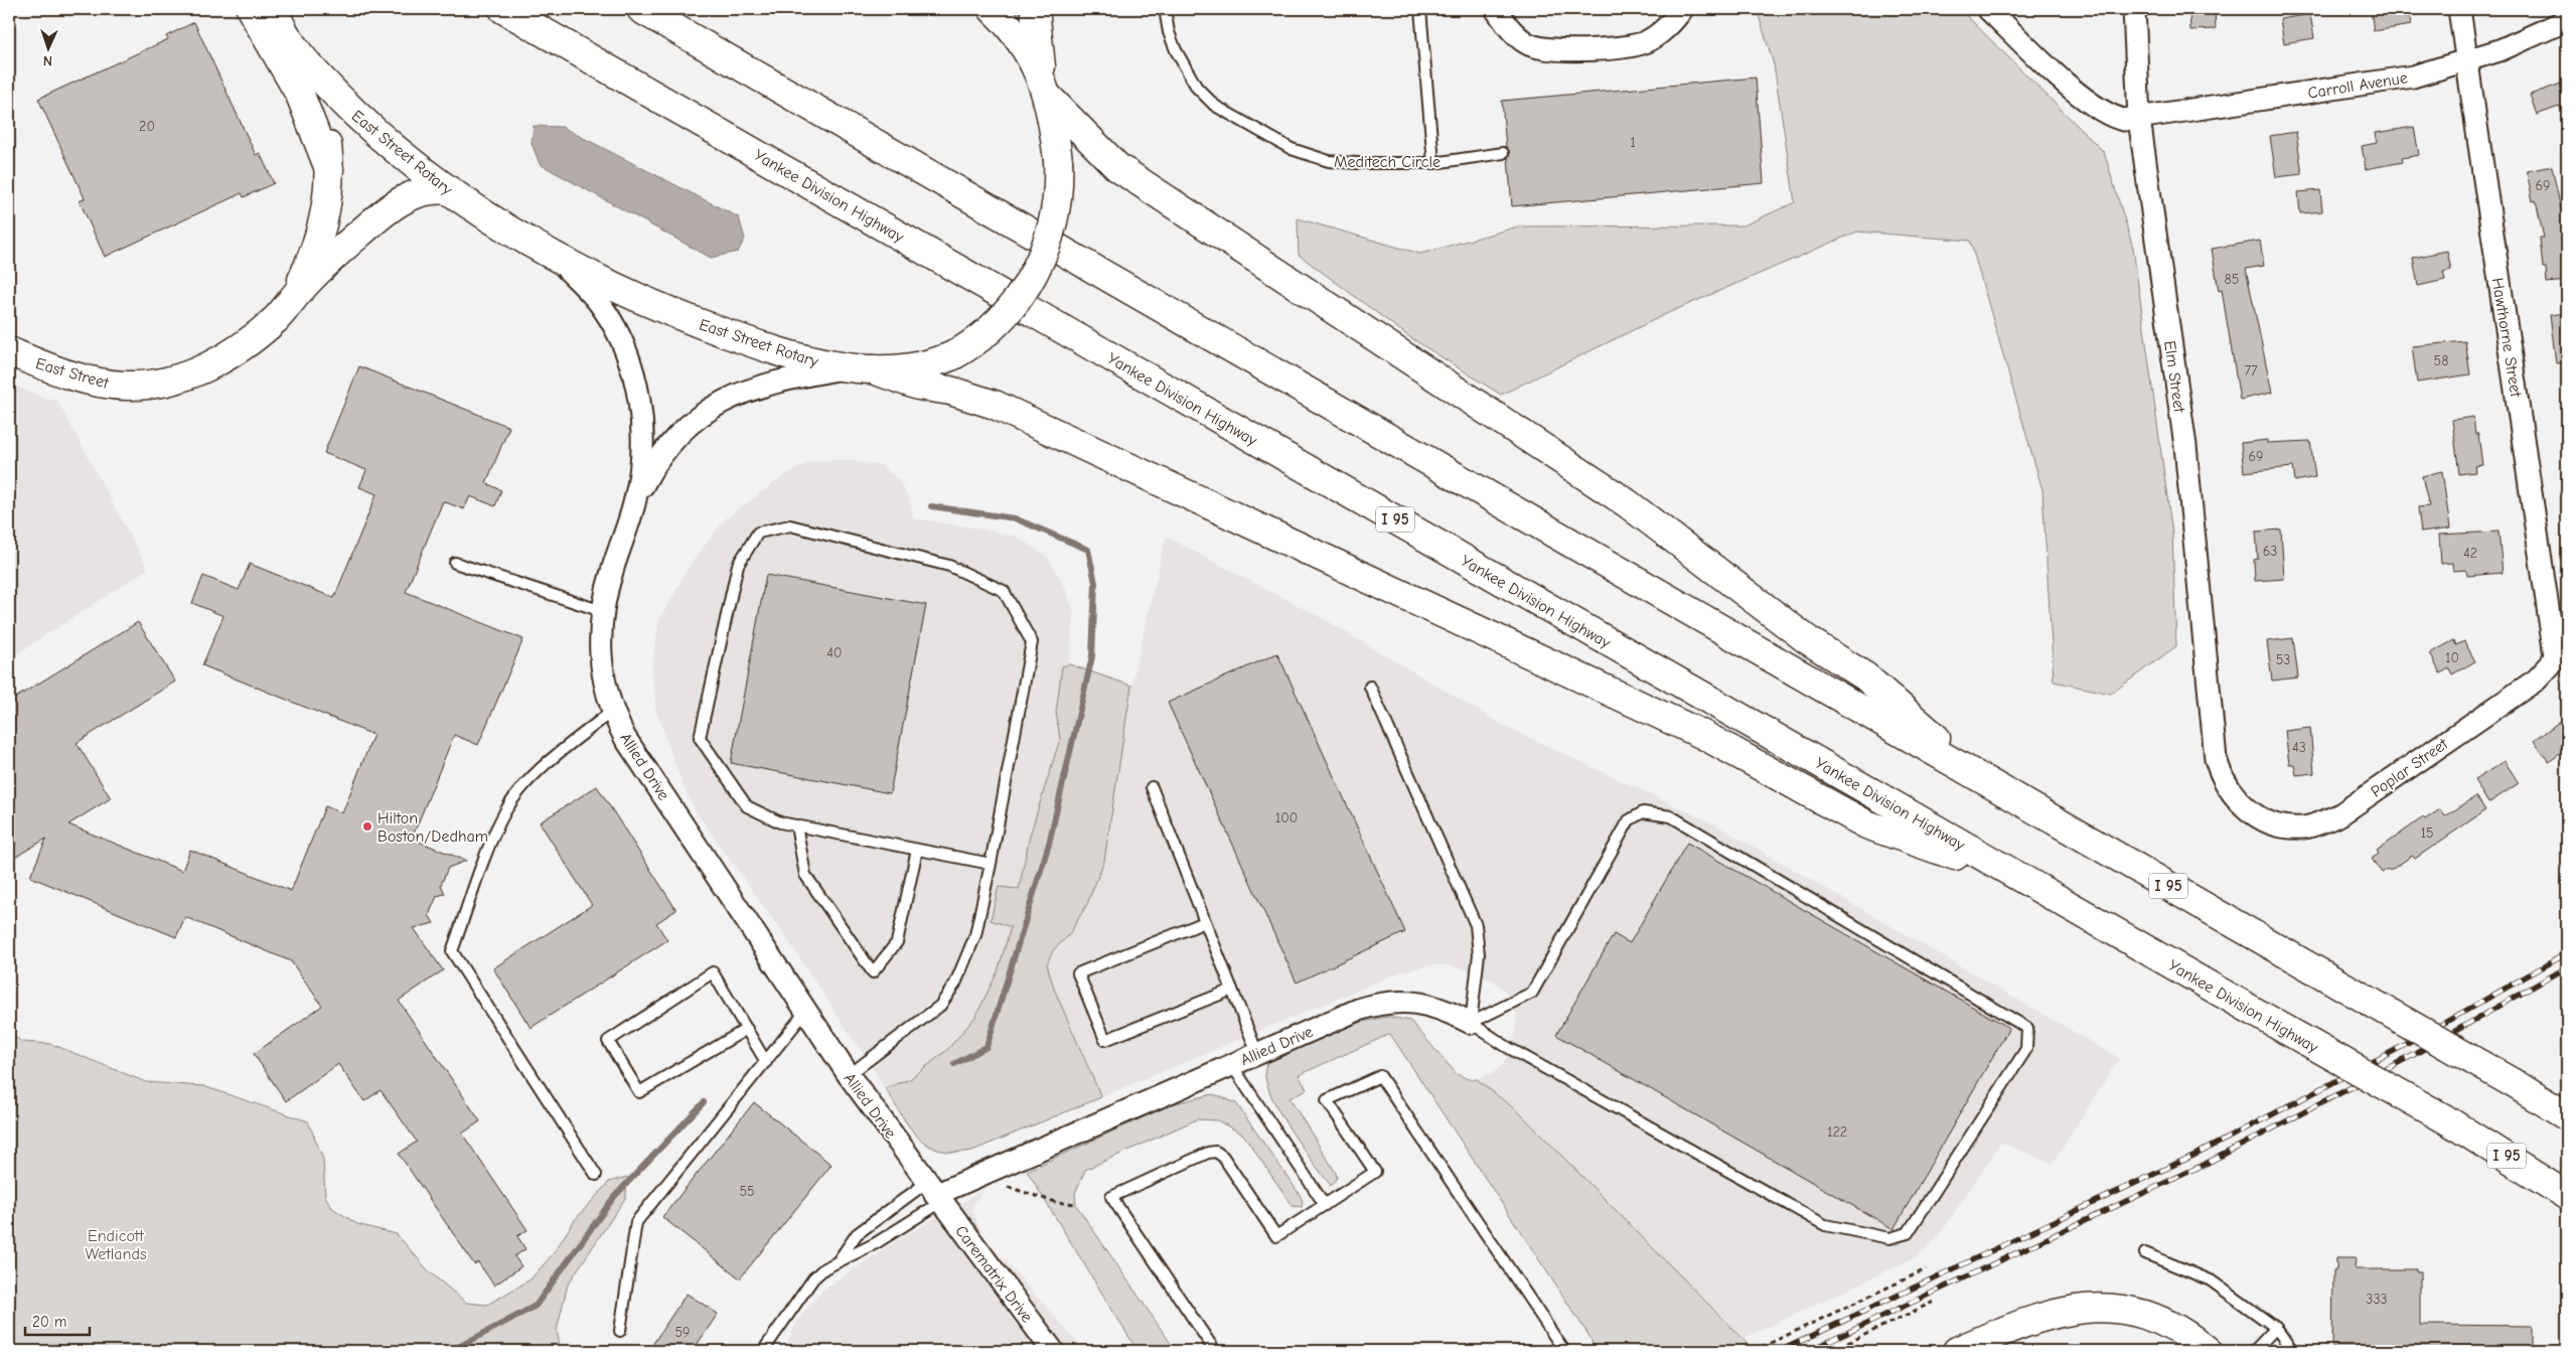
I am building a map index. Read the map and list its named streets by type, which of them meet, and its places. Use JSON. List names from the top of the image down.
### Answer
{
  "streets": {
    "main road": [
      "East Street Rotary",
      "Yankee Division Highway",
      "East Street",
      "I 95"
    ],
    "street": [
      "Carroll Avenue",
      "Hawthorne Street",
      "Elm Street",
      "Allied Drive",
      "Poplar Street",
      "Carematrix Drive"
    ],
    "lane": ["Meditech Circle"]
  },
  "crossings": [
    ["Carroll Avenue", "Hawthorne Street"],
    ["Carroll Avenue", "Elm Street"],
    ["East Street Rotary", "East Street"],
    ["East Street Rotary", "Allied Drive"],
    ["Hawthorne Street", "Poplar Street"],
    ["Elm Street", "Poplar Street"],
    ["Allied Drive", "Carematrix Drive"]
  ],
  "parks": ["Endicott Wetlands"],
  "places": ["Hilton Boston/Dedham"],
  "house_numbers": [
    "20",
    "1",
    "69",
    "85",
    "58",
    "77",
    "69",
    "63",
    "42",
    "40",
    "10",
    "53",
    "43",
    "100",
    "15",
    "122",
    "55",
    "333",
    "59"
  ],
  "scale_bar": "20 m",
  "north": "bottom"
}
